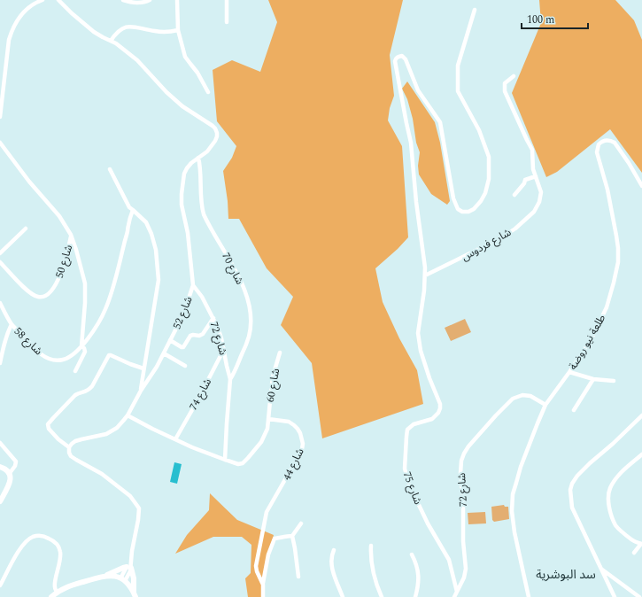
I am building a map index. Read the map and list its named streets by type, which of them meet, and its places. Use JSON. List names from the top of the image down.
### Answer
{
  "streets": {
    "street": [
      "شارع فردوس",
      "شارع 50",
      "شارع 70",
      "شارع 52",
      "شارع 72",
      "شارع 58",
      "طلعة نيو روضة",
      "شارع 60",
      "شارع 74",
      "شارع 44",
      "شارع 75"
    ]
  },
  "crossings": [
    ["شارع فردوس", "شارع 75"],
    ["شارع 50", "شارع 58"],
    ["شارع 70", "شارع 52"],
    ["شارع 70", "شارع 72"],
    ["شارع 52", "شارع 72"],
    ["شارع 72", "طلعة نيو روضة"],
    ["شارع 72", "شارع 74"],
    ["شارع 72", "شارع 75"],
    ["شارع 60", "شارع 44"]
  ],
  "districts": ["سد البوشرية"],
  "scale_bar": "100 m"
}
